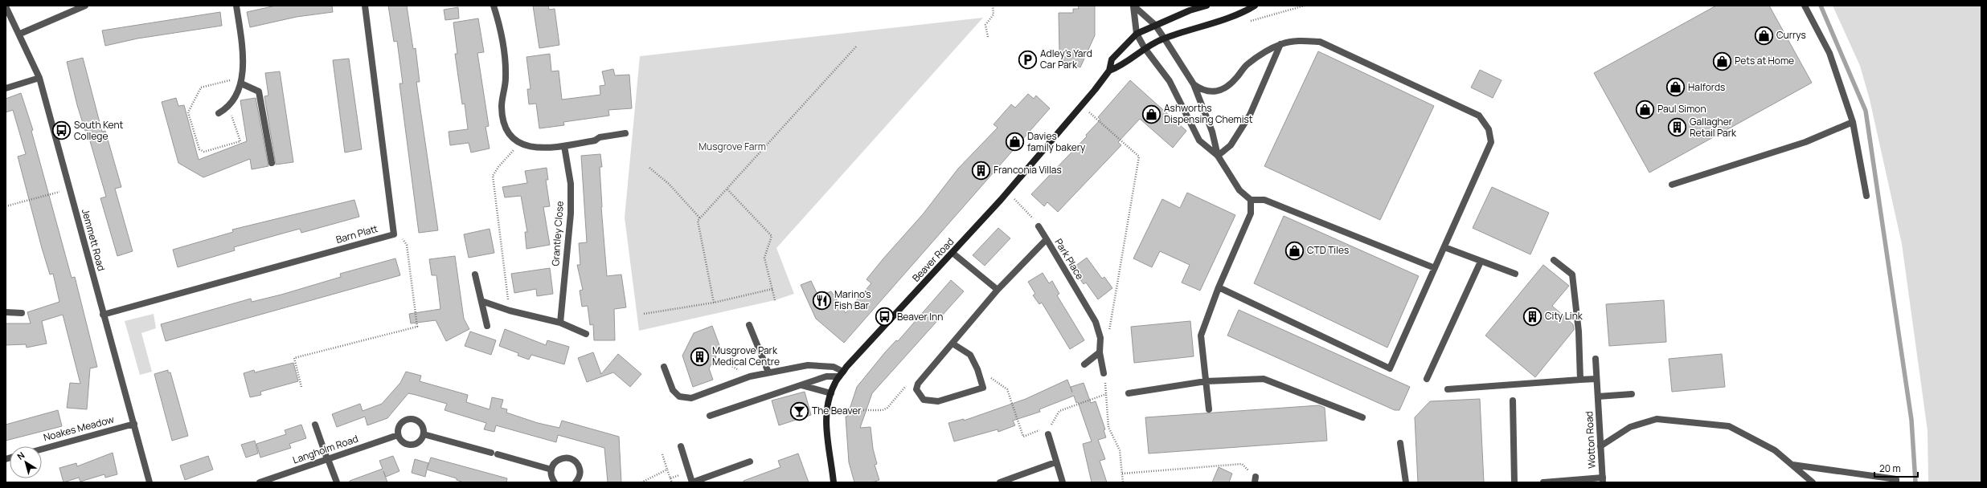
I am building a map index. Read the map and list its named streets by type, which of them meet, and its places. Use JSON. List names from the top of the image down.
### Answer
{
  "streets": {
    "main road": ["Beaver Road"],
    "street": [
      "Grantley Close",
      "Barn Platt",
      "Jemmett Road",
      "Park Place",
      "Noakes Meadow",
      "Wotton Road",
      "Langholm Road"
    ]
  },
  "crossings": [
    ["Barn Platt", "Jemmett Road"],
    ["Jemmett Road", "Noakes Meadow"]
  ],
  "parks": ["Musgrove Farm"],
  "places": {
    "shop": [
      "Currys",
      "Pets at Home",
      "Halfords",
      "Paul Simon",
      "Ashworths Dispensing Chemist",
      "Davies family bakery",
      "CTD Tiles"
    ],
    "parking": ["Adley's Yard Car Park"],
    "building": [
      "Gallagher Retail Park",
      "Franconia Villas",
      "City Link",
      "Musgrove Park Medical Centre"
    ],
    "bus stop": ["South Kent College", "Beaver Inn"],
    "restaurant": ["Marino's Fish Bar"],
    "bar": ["The Beaver"]
  },
  "scale_bar": "20 m",
  "north": "top left"
}
